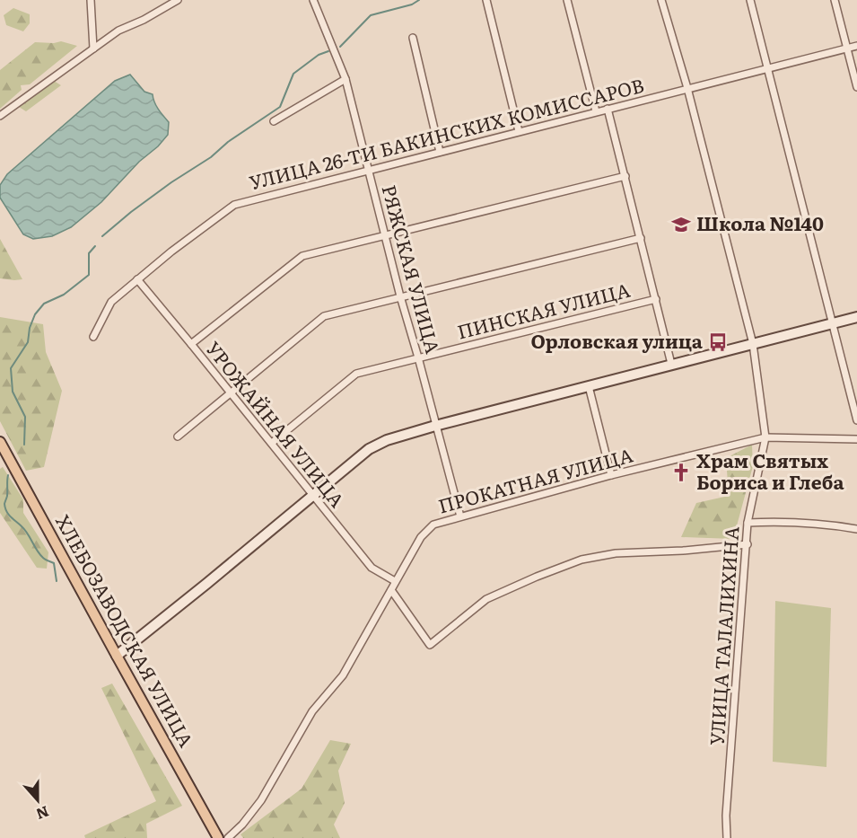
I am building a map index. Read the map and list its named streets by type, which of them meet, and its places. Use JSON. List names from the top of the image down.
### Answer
{
  "streets": {
    "main road": ["ХЛЕБОЗАВОДСКАЯ УЛИЦА"],
    "street": [
      "УЛИЦА 26-ТИ БАКИНСКИХ КОМИССАРОВ",
      "РЯЖСКАЯ УЛИЦА",
      "ПИНСКАЯ УЛИЦА",
      "УРОЖАЙНАЯ УЛИЦА",
      "ПРОКАТНАЯ УЛИЦА",
      "УЛИЦА ТАЛАЛИХИНА"
    ]
  },
  "crossings": [
    ["УЛИЦА 26-ТИ БАКИНСКИХ КОМИССАРОВ", "РЯЖСКАЯ УЛИЦА"],
    ["УЛИЦА 26-ТИ БАКИНСКИХ КОМИССАРОВ", "УРОЖАЙНАЯ УЛИЦА"],
    ["РЯЖСКАЯ УЛИЦА", "ПИНСКАЯ УЛИЦА"],
    ["РЯЖСКАЯ УЛИЦА", "ПРОКАТНАЯ УЛИЦА"],
    ["ПИНСКАЯ УЛИЦА", "УРОЖАЙНАЯ УЛИЦА"],
    ["УРОЖАЙНАЯ УЛИЦА", "ПРОКАТНАЯ УЛИЦА"],
    ["ПРОКАТНАЯ УЛИЦА", "УЛИЦА ТАЛАЛИХИНА"]
  ],
  "places": {
    "school or university": ["Школа №140"],
    "bus stop": ["Орловская улица"],
    "church": ["Храм Святых Бориса и Глеба"]
  },
  "north": "bottom"
}
